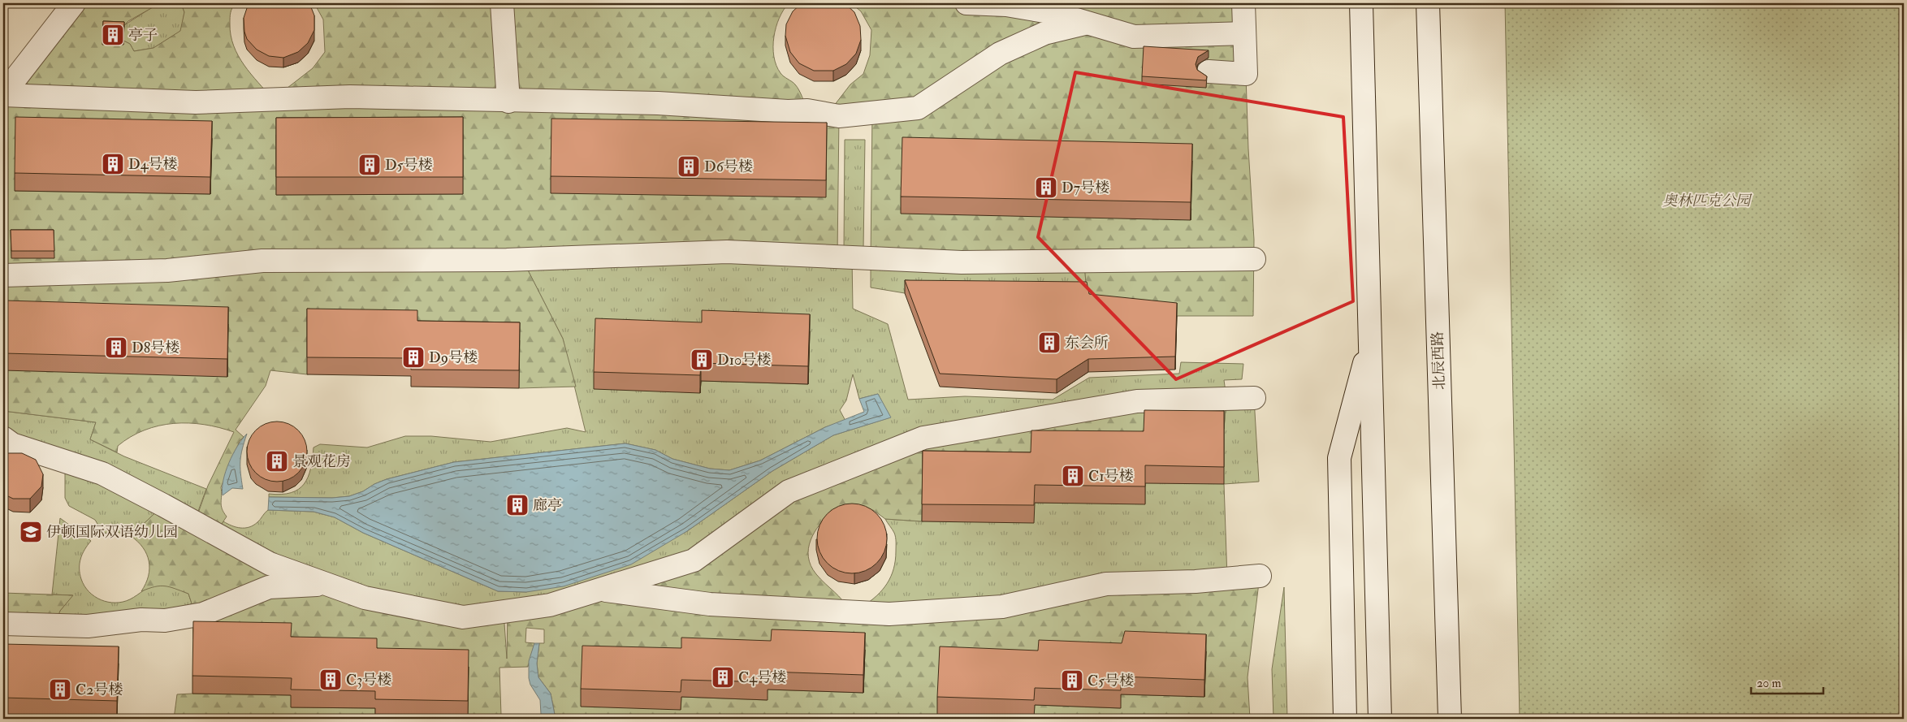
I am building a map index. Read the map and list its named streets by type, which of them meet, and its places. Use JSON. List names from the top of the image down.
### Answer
{
  "streets": {
    "street": ["北辰西路"]
  },
  "parks": ["奥林匹克公园"],
  "places": {
    "building": [
      "亭子",
      "D4号楼",
      "D5号楼",
      "D6号楼",
      "D7号楼",
      "东会所",
      "D8号楼",
      "D9号楼",
      "D10号楼",
      "景观花房",
      "C1号楼",
      "廊亭",
      "C4号楼",
      "C3号楼",
      "C5号楼",
      "C2号楼"
    ],
    "school or university": ["伊顿国际双语幼儿园"]
  },
  "scale_bar": "20 m"
}
